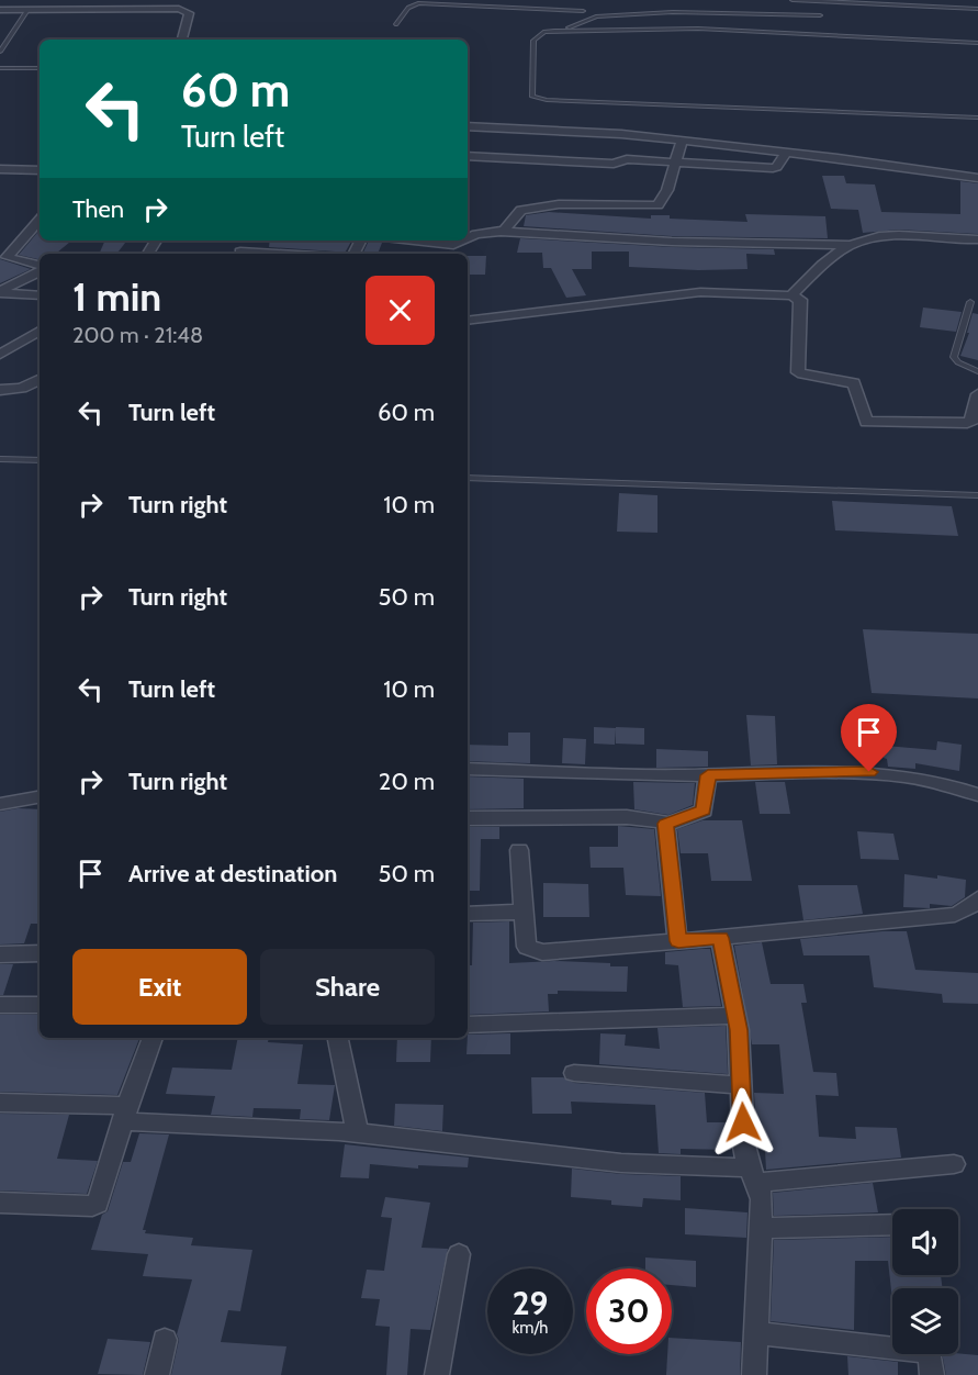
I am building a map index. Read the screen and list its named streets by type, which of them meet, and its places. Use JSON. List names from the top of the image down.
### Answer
{
  "page": {
    "turn": ["60 m", "Turn left"],
    "then": "Then",
    "heading": ["1 min", "200 m · 21:48"],
    "list": [
      {
        "name": "Turn left",
        "value": "60 m"
      },
      {
        "name": "Turn right",
        "value": "10 m"
      },
      {
        "name": "Turn right",
        "value": "50 m"
      },
      {
        "name": "Turn left",
        "value": "10 m"
      },
      {
        "name": "Turn right",
        "value": "20 m"
      },
      {
        "name": "Arrive at destination",
        "value": "50 m"
      }
    ],
    "buttons": ["Exit", "Share"],
    "speed": "29 km/h",
    "limit": "30"
  }
}
